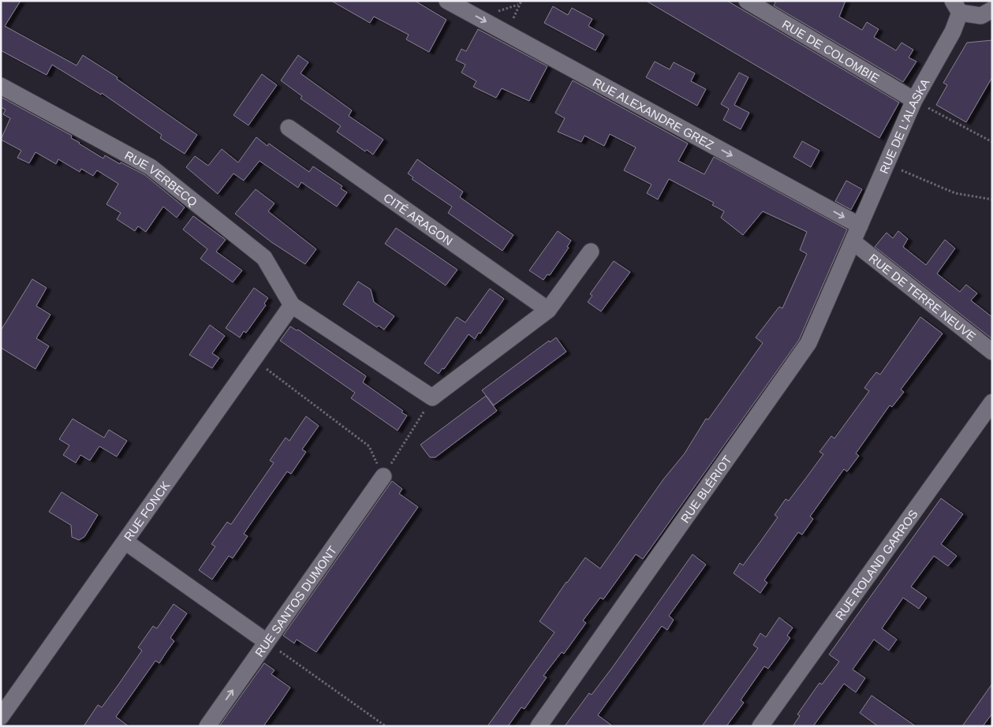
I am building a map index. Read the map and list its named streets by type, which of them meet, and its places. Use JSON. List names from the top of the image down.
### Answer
{
  "streets": {
    "street": [
      "RUE DE COLOMBIE",
      "RUE ALEXANDRE GREZ",
      "RUE DE L'ALASKA",
      "RUE VERBECQ",
      "CITÉ ARAGON",
      "RUE DE TERRE NEUVE",
      "RUE BLÉRIOT",
      "RUE FONCK",
      "RUE ROLAND GARROS",
      "RUE SANTOS DUMONT"
    ]
  },
  "crossings": [
    ["RUE DE COLOMBIE", "RUE DE L'ALASKA"],
    ["RUE ALEXANDRE GREZ", "RUE DE L'ALASKA"],
    ["RUE DE L'ALASKA", "RUE DE TERRE NEUVE"],
    ["RUE DE L'ALASKA", "RUE BLÉRIOT"],
    ["RUE VERBECQ", "RUE FONCK"],
    ["RUE DE TERRE NEUVE", "RUE BLÉRIOT"]
  ],
  "one_way": ["RUE ALEXANDRE GREZ"]
}
